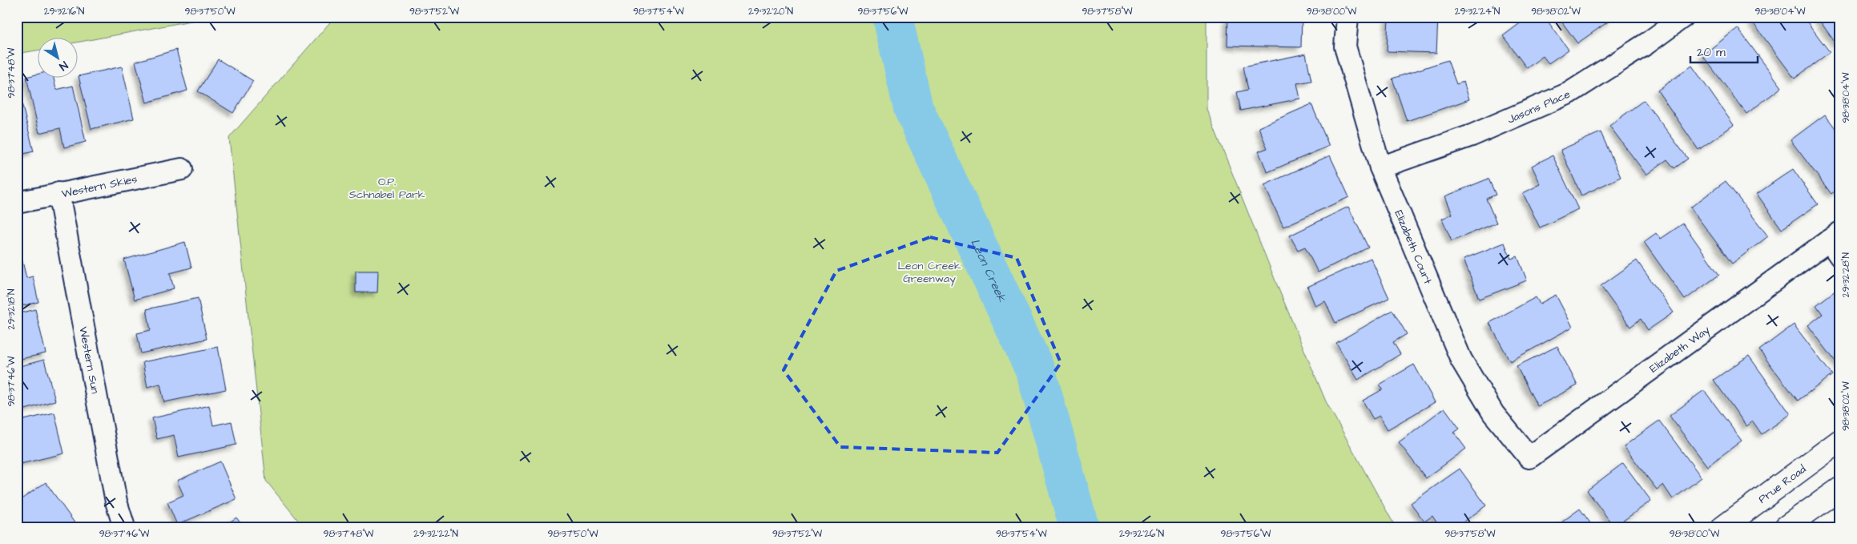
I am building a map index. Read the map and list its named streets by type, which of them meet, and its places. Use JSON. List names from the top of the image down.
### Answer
{
  "streets": {
    "main road": ["Prue Road"],
    "street": [
      "Jasons Place",
      "Western Skies",
      "Elizabeth Court",
      "Elizabeth Way",
      "Western Sun"
    ]
  },
  "crossings": [
    ["Jasons Place", "Elizabeth Court"],
    ["Western Skies", "Western Sun"],
    ["Elizabeth Court", "Elizabeth Way"]
  ],
  "water": ["Leon Creek"],
  "parks": ["O.P. Schnabel Park", "Leon Creek Greenway"],
  "scale_bar": "20 m",
  "north": "bottom right",
  "coordinates": [
    "29°32'16\"N",
    "98°37'50\"W",
    "98°37'52\"W",
    "98°37'54\"W",
    "29°32'20\"N",
    "98°37'56\"W",
    "98°37'58\"W",
    "98°38'00\"W",
    "29°32'24\"N",
    "98°38'02\"W",
    "98°38'04\"W",
    "98°37'48\"W",
    "29°32'28\"N",
    "29°32'18\"N",
    "98°37'46\"W",
    "29°32'22\"N",
    "29°32'26\"N"
  ]
}
